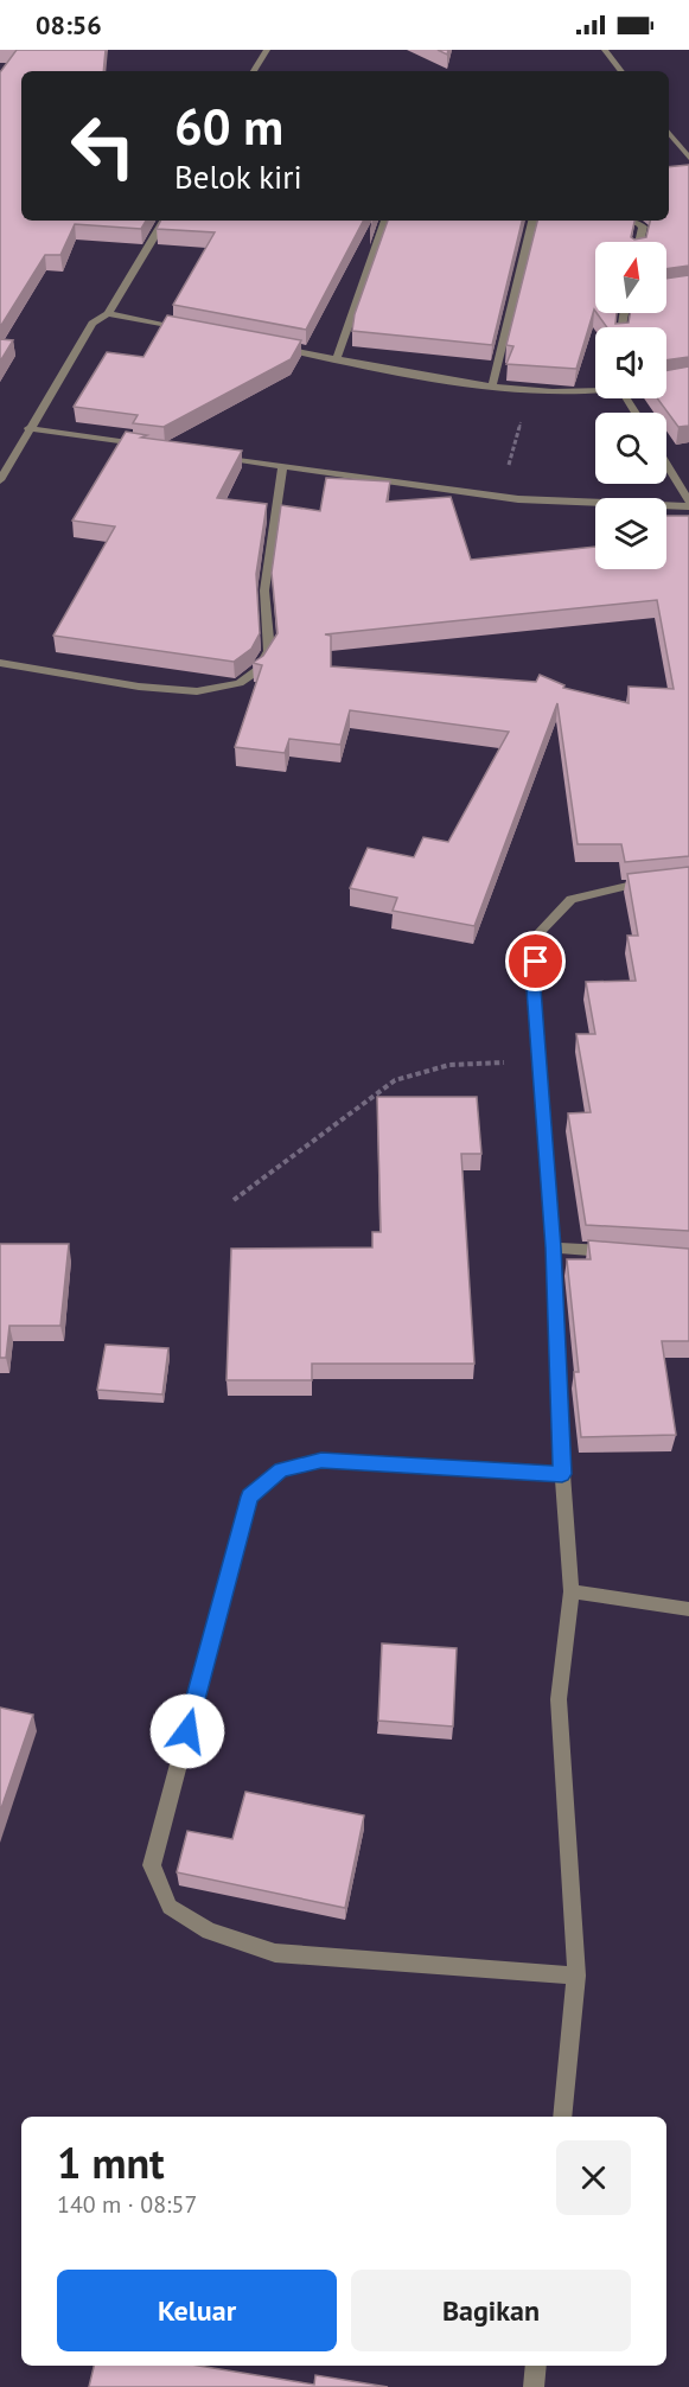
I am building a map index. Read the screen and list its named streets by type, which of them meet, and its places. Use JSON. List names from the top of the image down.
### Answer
{
  "north": "top",
  "page": {
    "status": "08:56",
    "turn": ["60 m", "Belok kiri"],
    "heading": ["1 mnt", "140 m · 08:57"],
    "buttons": ["Keluar", "Bagikan"]
  }
}
